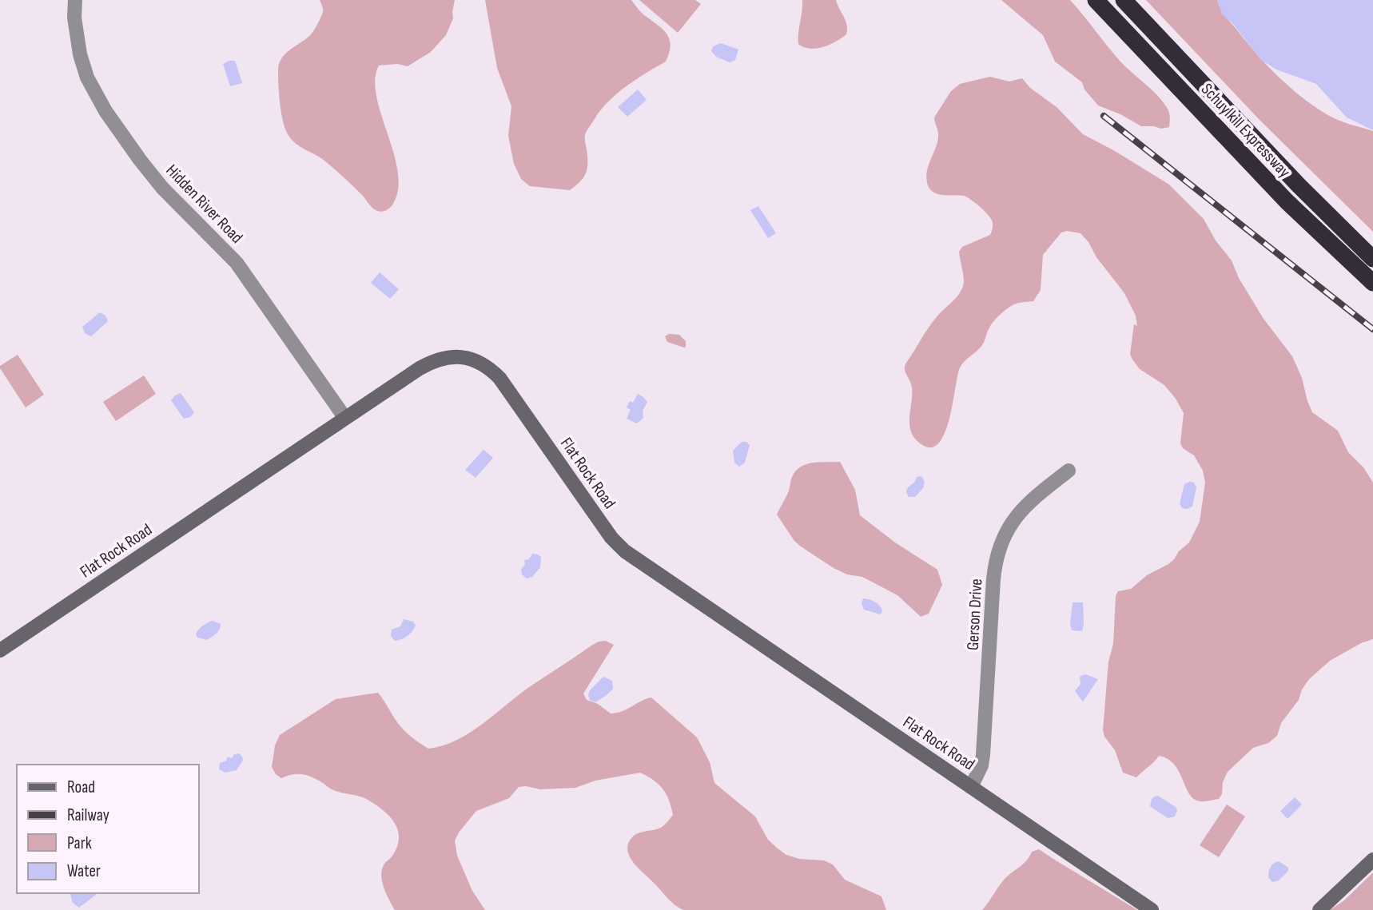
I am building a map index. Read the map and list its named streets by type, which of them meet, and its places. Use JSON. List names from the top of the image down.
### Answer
{
  "streets": {
    "highway": ["Schuylkill Expressway"],
    "street": ["Hidden River Road", "Flat Rock Road", "Gerson Drive"]
  },
  "crossings": [
    ["Hidden River Road", "Flat Rock Road"],
    ["Flat Rock Road", "Gerson Drive"]
  ],
  "legend": [
    "Road",
    "Railway",
    "Park",
    "Water"
  ]
}
